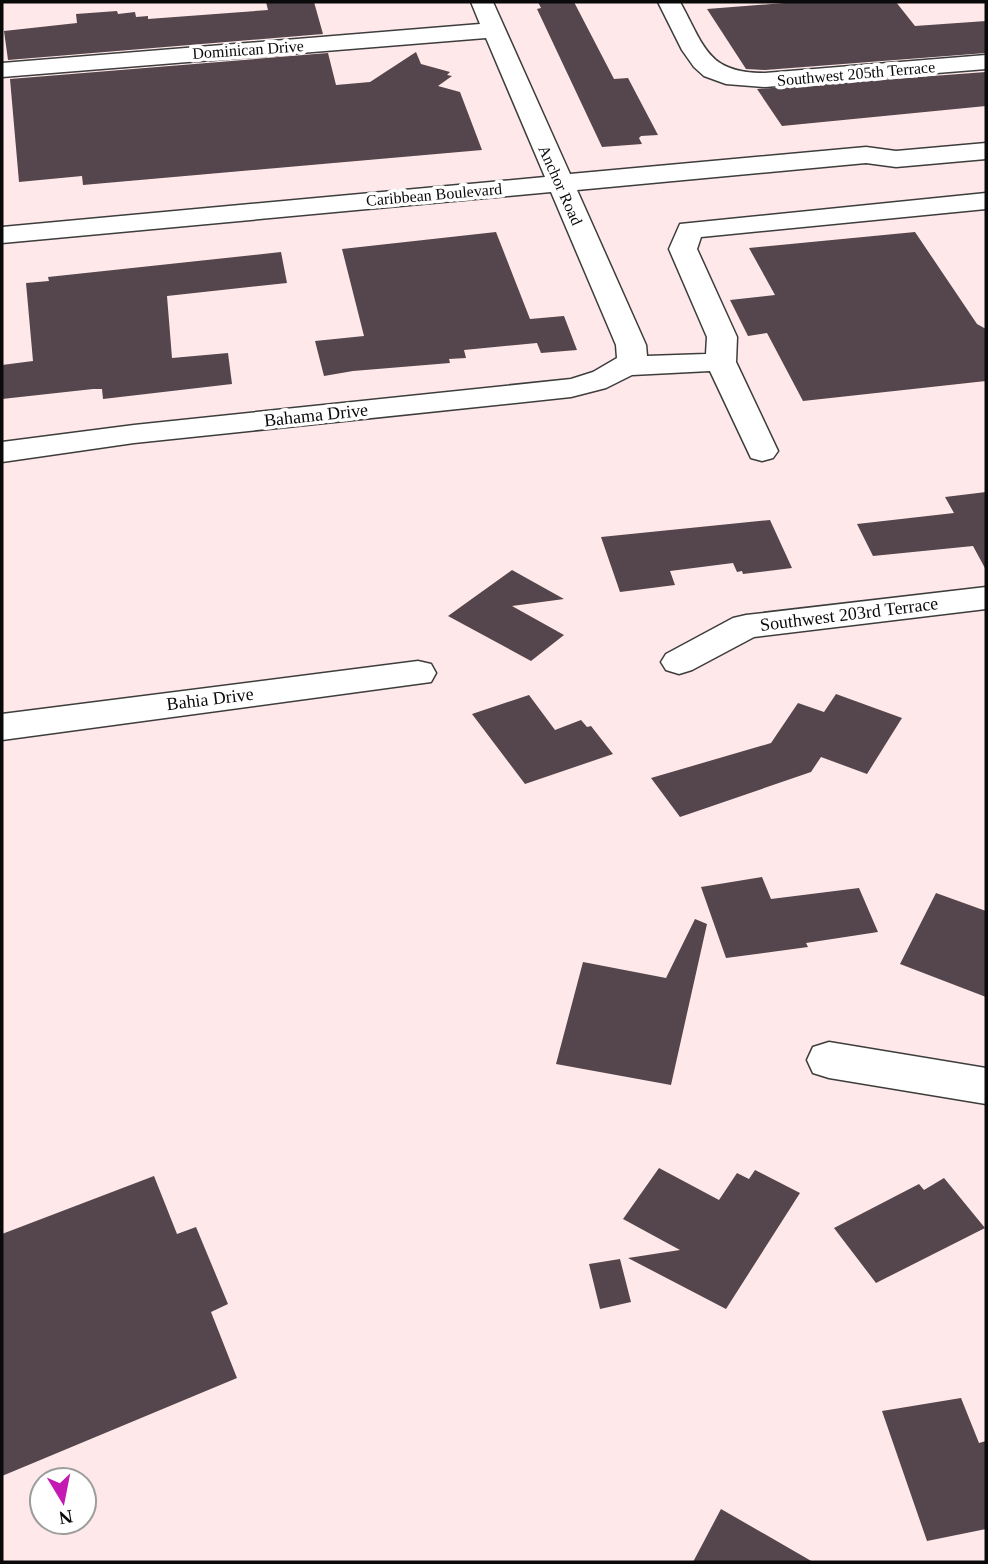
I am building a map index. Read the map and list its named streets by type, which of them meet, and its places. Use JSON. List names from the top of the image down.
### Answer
{
  "streets": {
    "street": [
      "Dominican Drive",
      "Southwest 205th Terrace",
      "Anchor Road",
      "Caribbean Boulevard",
      "Bahama Drive",
      "Southwest 203rd Terrace",
      "Bahia Drive"
    ]
  },
  "crossings": [
    ["Dominican Drive", "Anchor Road"],
    ["Anchor Road", "Caribbean Boulevard"],
    ["Anchor Road", "Bahama Drive"]
  ],
  "north": "bottom"
}
